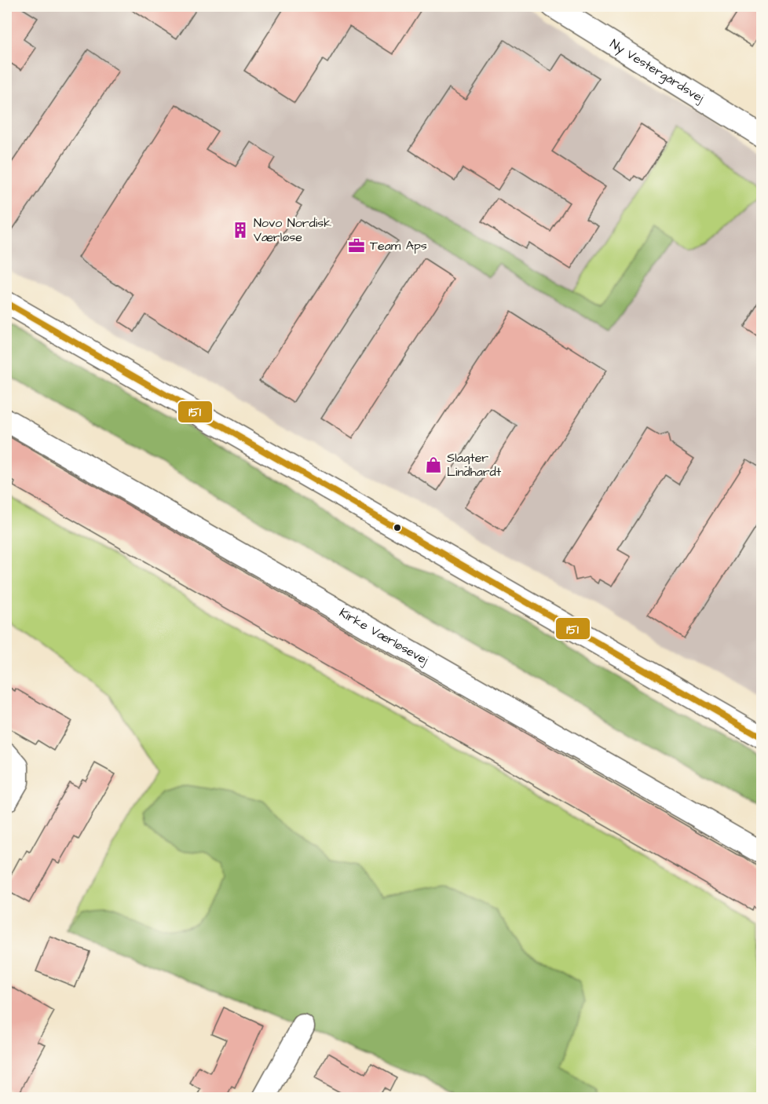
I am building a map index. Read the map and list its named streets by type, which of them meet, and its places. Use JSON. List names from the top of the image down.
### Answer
{
  "streets": {
    "street": ["Ny Vestergårdsvej", "Kirke Værløsevej"]
  },
  "places": {
    "building": ["Novo Nordisk Værløse"],
    "office": ["Team Aps"],
    "shop": ["Slagter Lindhardt"]
  },
  "lines": ["transit line 151"]
}
